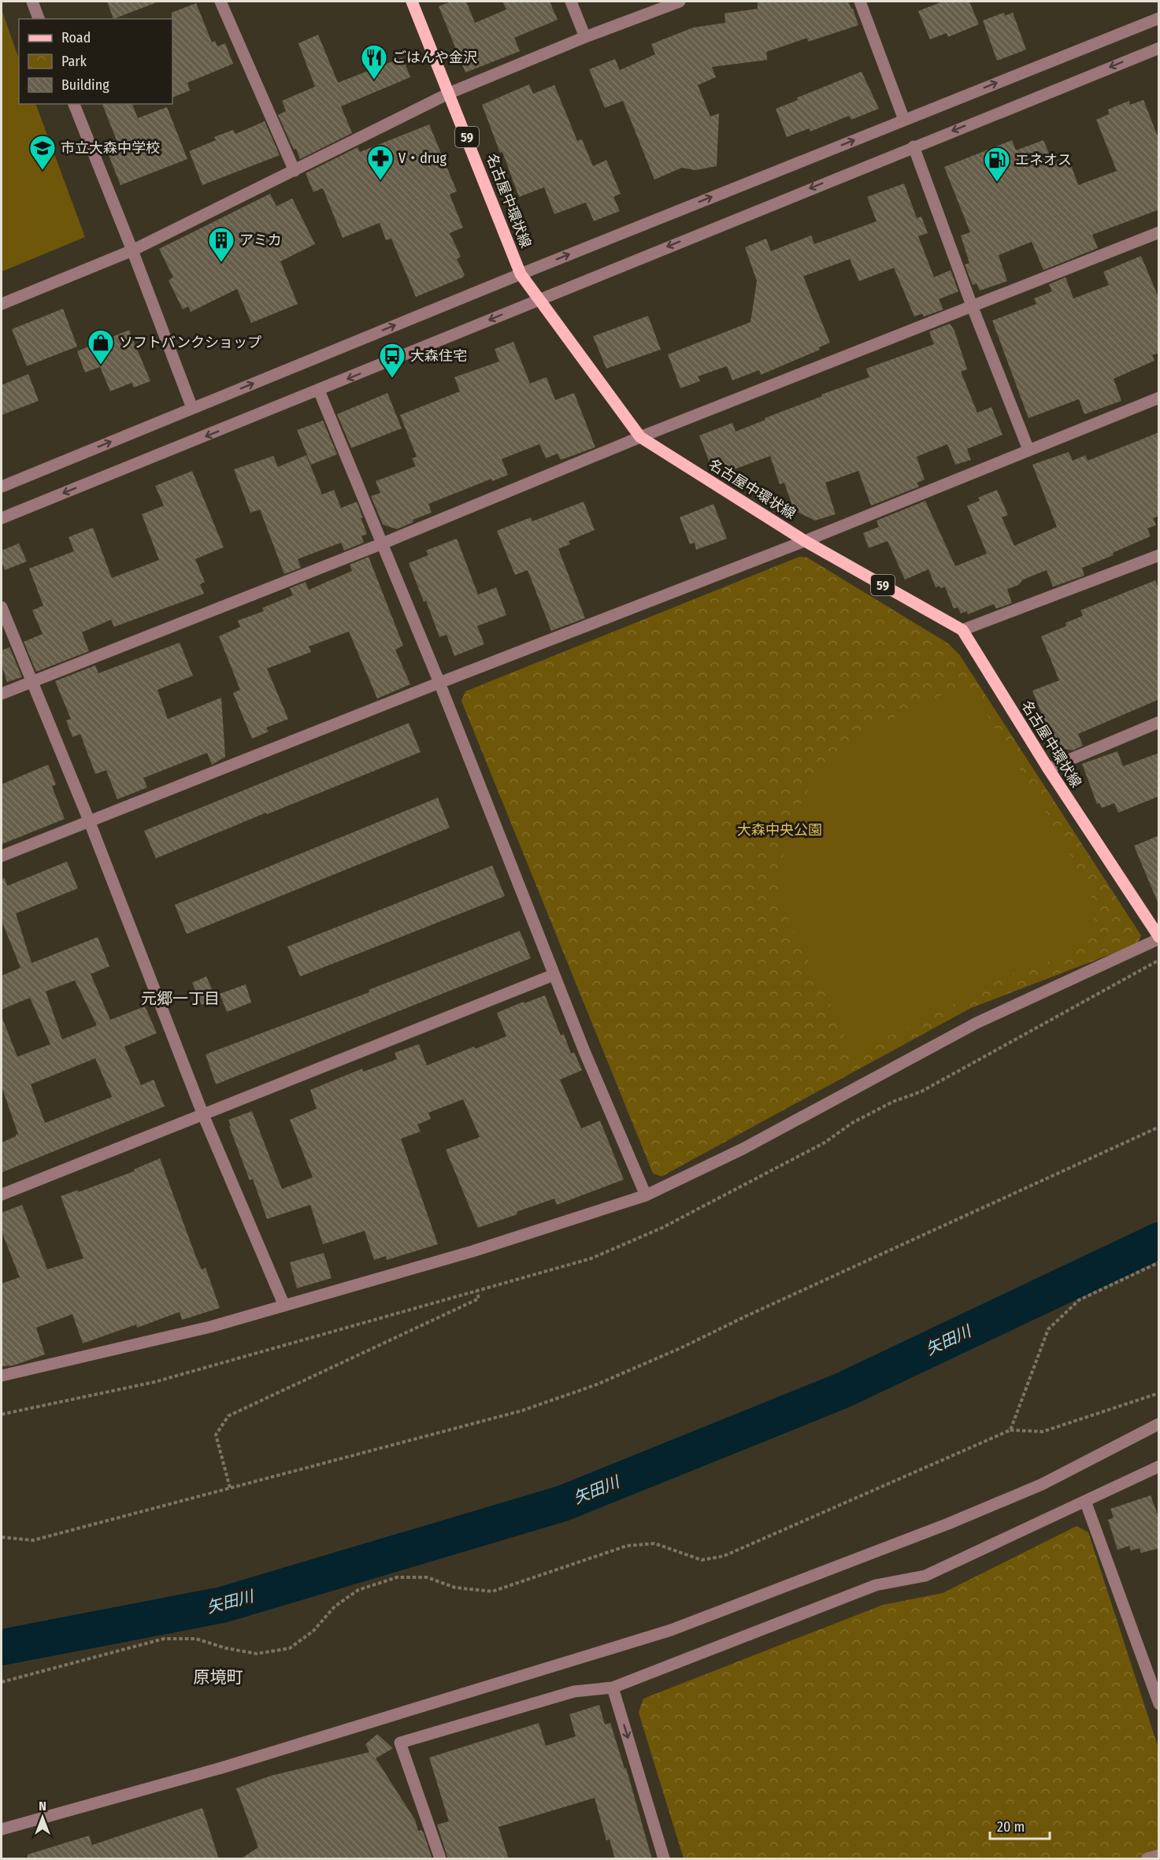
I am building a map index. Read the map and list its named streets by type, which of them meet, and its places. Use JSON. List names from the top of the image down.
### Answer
{
  "streets": {
    "main road": ["59", "名古屋中環状線"]
  },
  "districts": ["元郷一丁目", "原境町"],
  "water": ["矢田川"],
  "parks": ["大森中央公園"],
  "places": {
    "restaurant": ["ごはんや金沢"],
    "school or university": ["市立大森中学校"],
    "pharmacy": ["V・drug"],
    "fuel station": ["エネオス"],
    "building": ["アミカ"],
    "shop": ["ソフトバンクショップ"],
    "bus stop": ["大森住宅"]
  },
  "legend": ["Road", "Park", "Building"],
  "scale_bar": "20 m",
  "north": "top"
}
